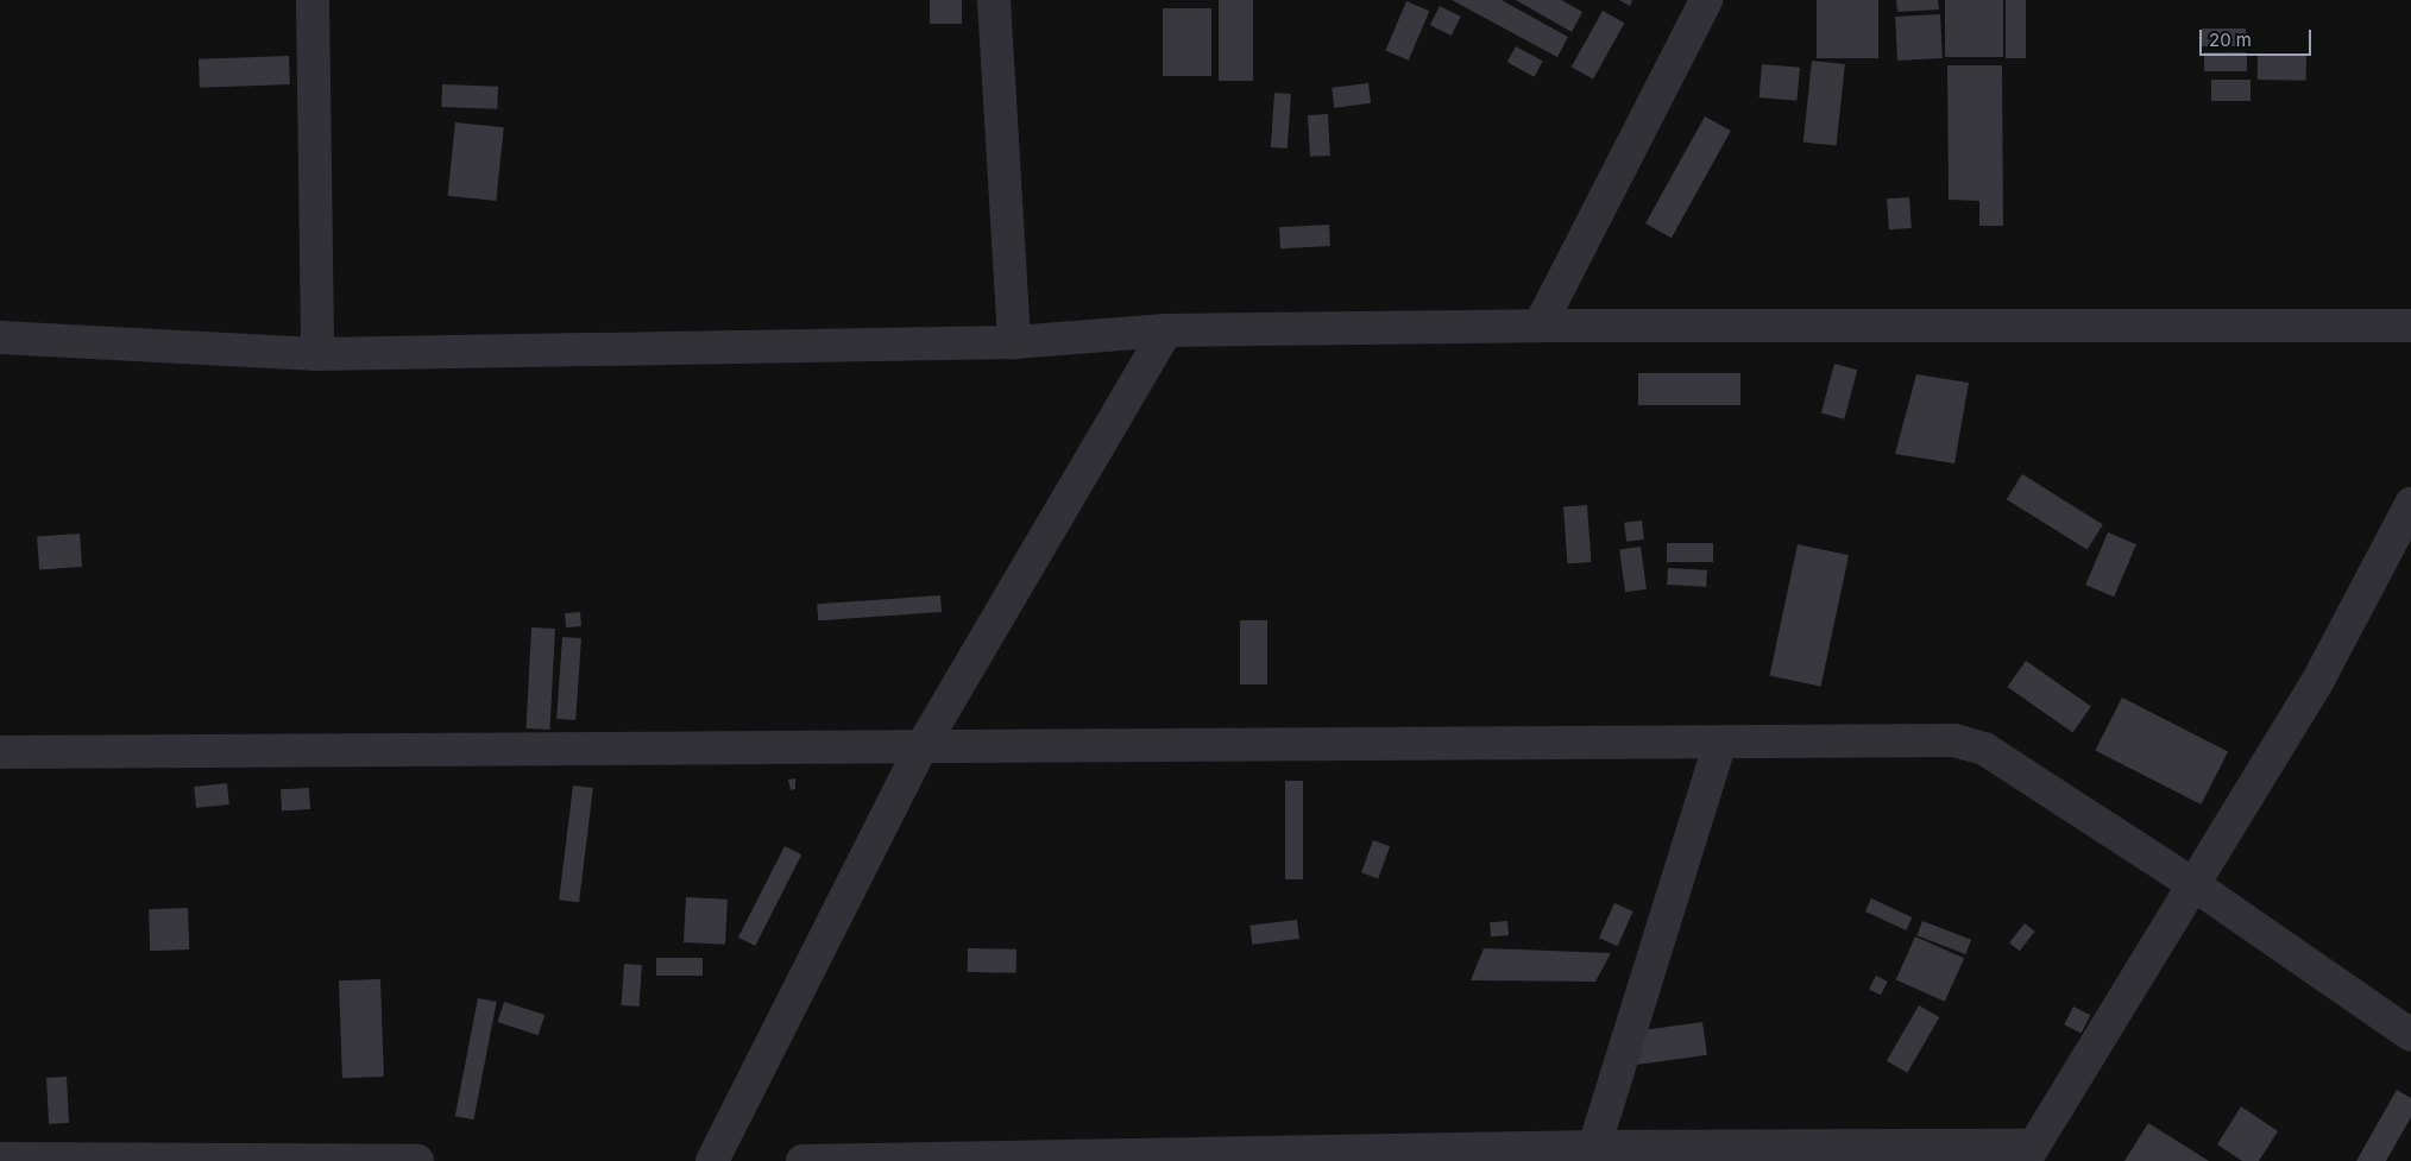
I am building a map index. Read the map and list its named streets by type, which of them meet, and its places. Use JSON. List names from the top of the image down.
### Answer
{
  "scale_bar": "20 m"
}
